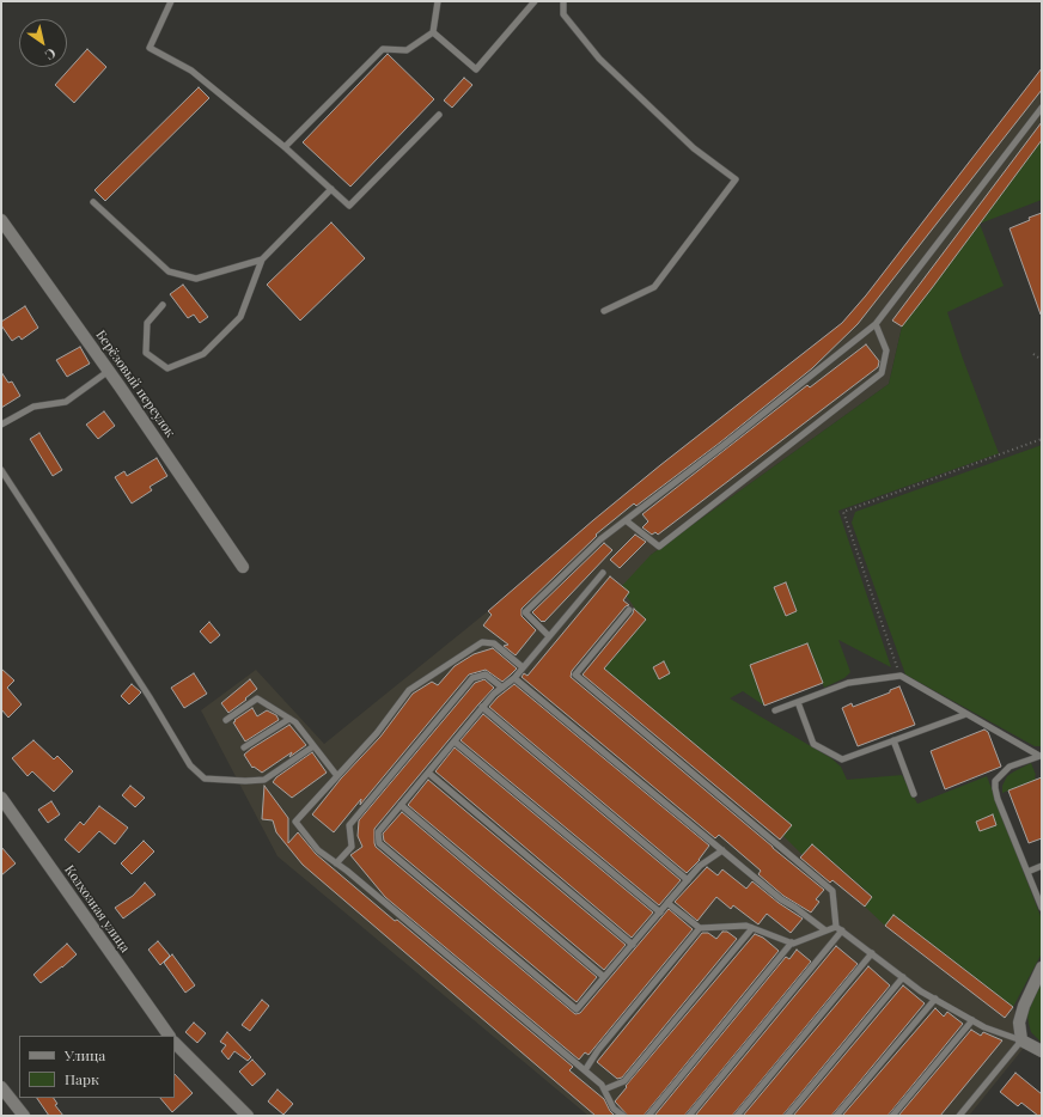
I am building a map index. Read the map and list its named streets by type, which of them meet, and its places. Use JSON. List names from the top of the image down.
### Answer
{
  "streets": {
    "street": ["Берёзовый переулок", "Колхозная улица"]
  },
  "legend": ["Улица", "Парк"],
  "north": "bottom right"
}
